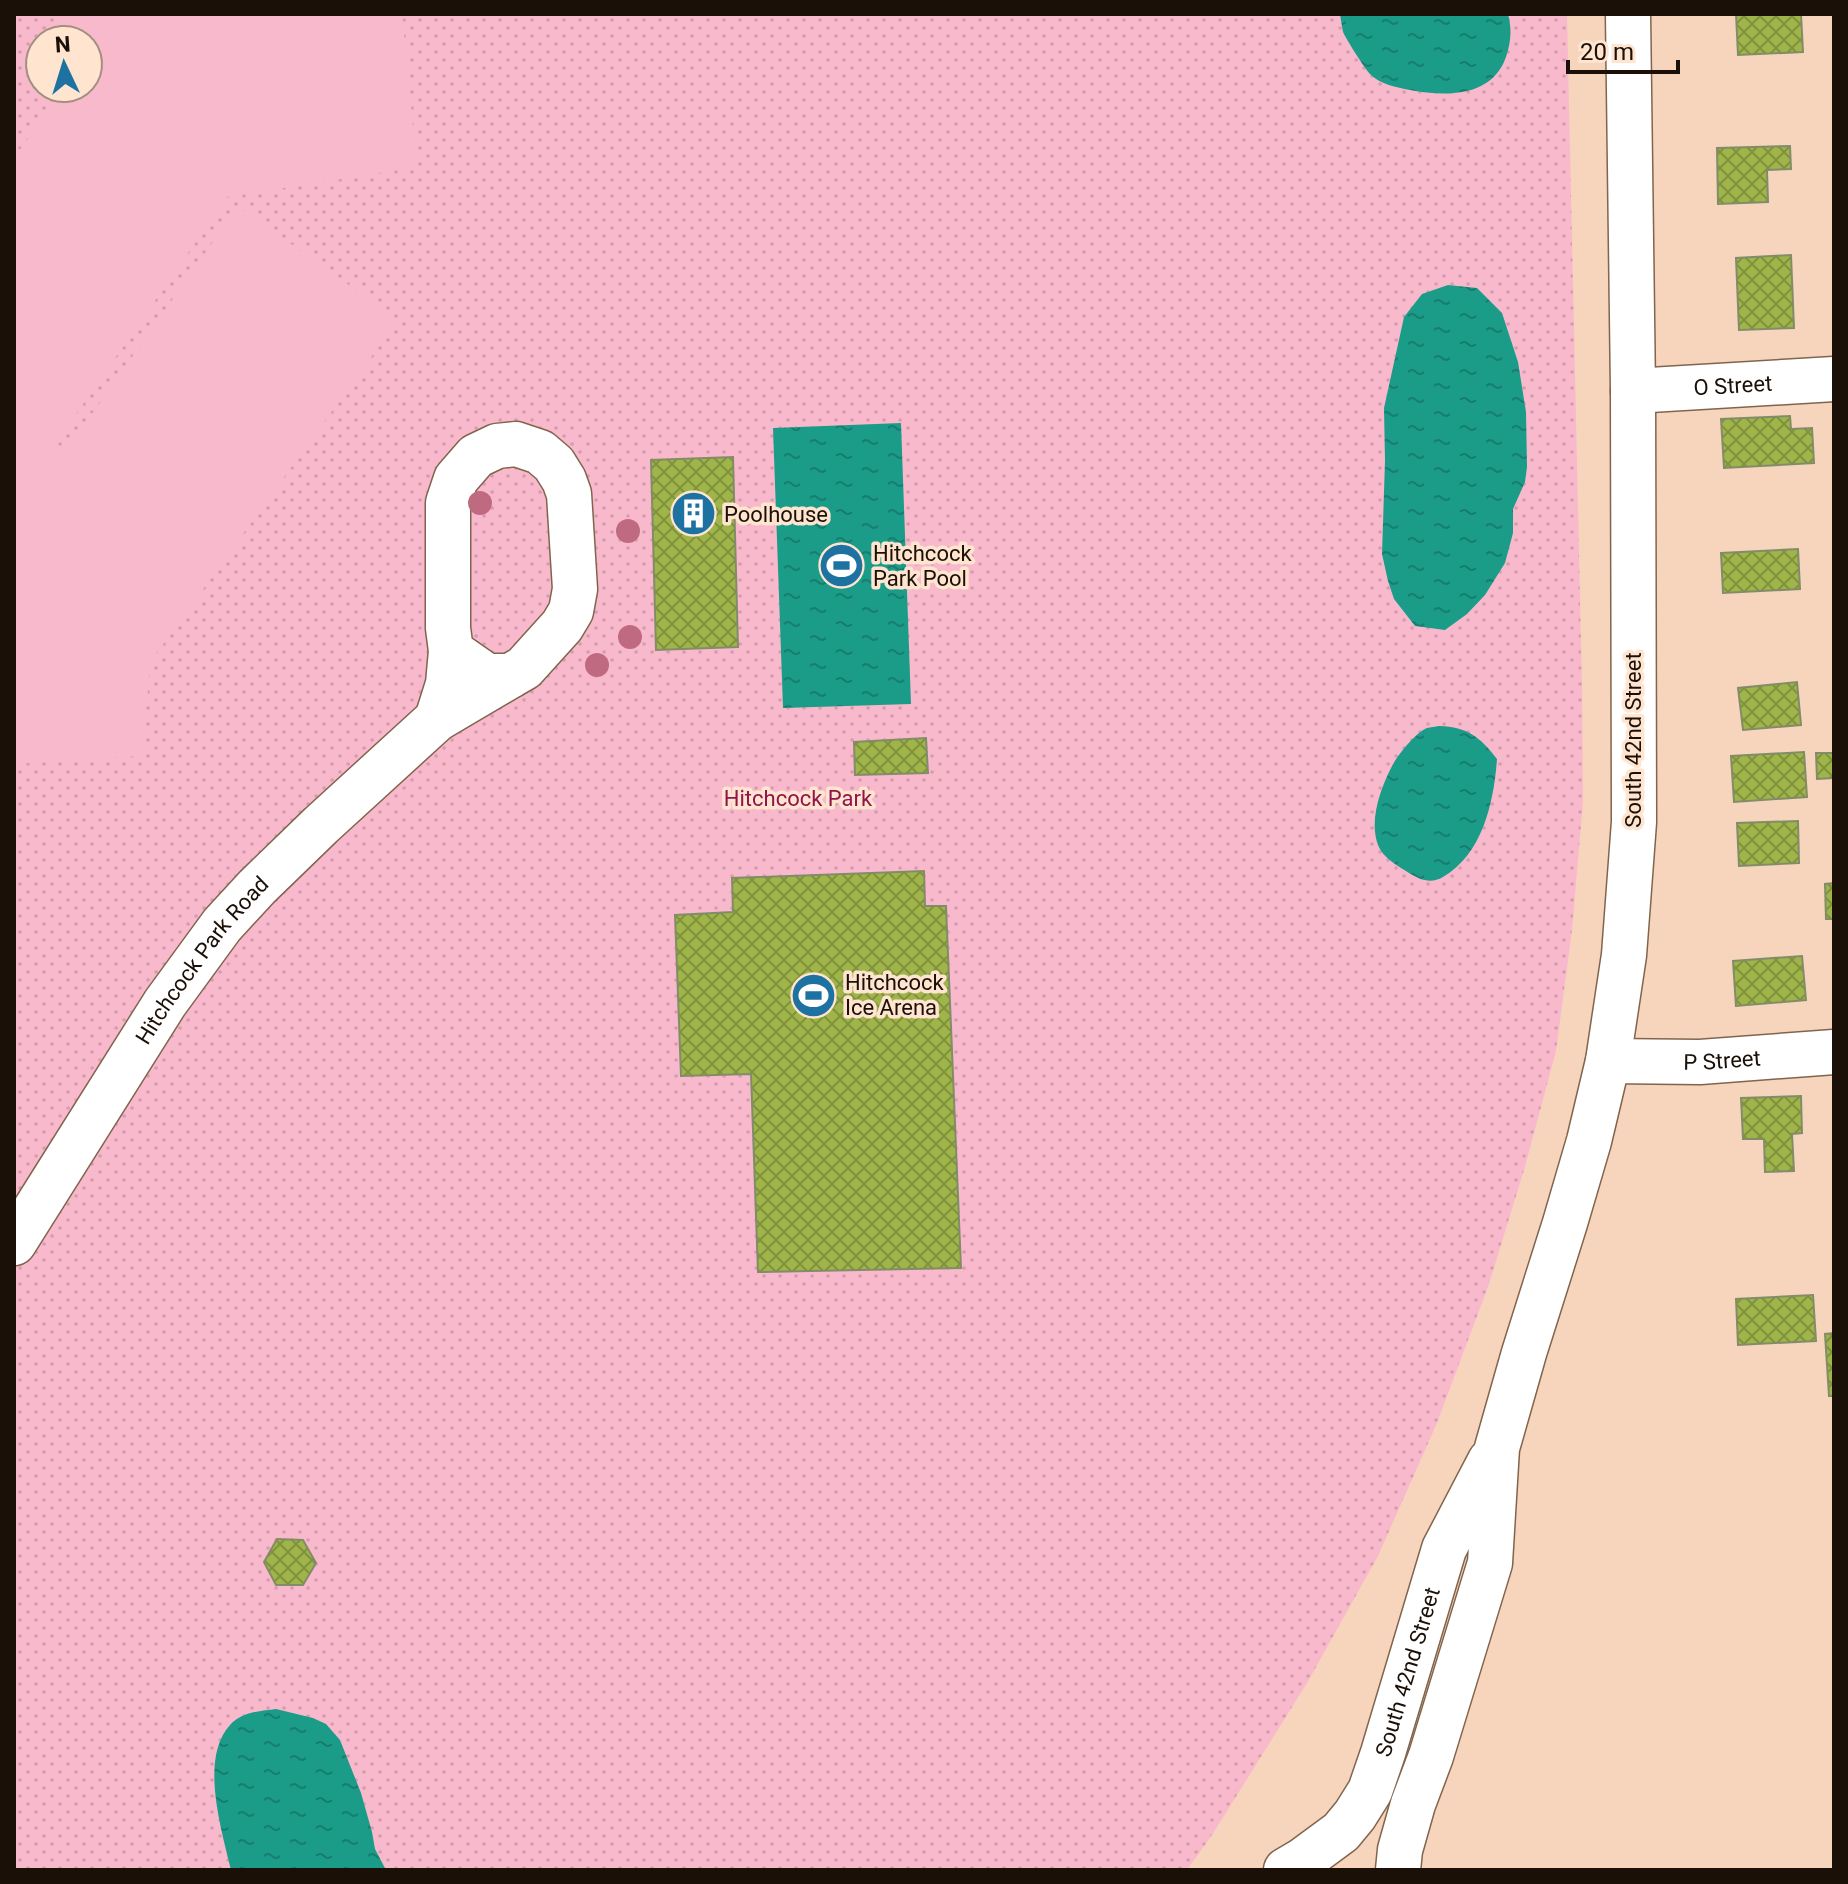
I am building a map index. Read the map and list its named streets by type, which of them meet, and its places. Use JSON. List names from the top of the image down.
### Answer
{
  "streets": {
    "main road": [
      "O Street",
      "South 42nd Street",
      "Hitchcock Park Road",
      "P Street"
    ]
  },
  "crossings": [
    ["O Street", "South 42nd Street"],
    ["South 42nd Street", "P Street"]
  ],
  "parks": ["Hitchcock Park"],
  "places": {
    "building": ["Poolhouse"],
    "sports": ["Hitchcock Park Pool", "Hitchcock Ice Arena"]
  },
  "scale_bar": "20 m",
  "north": "top"
}
